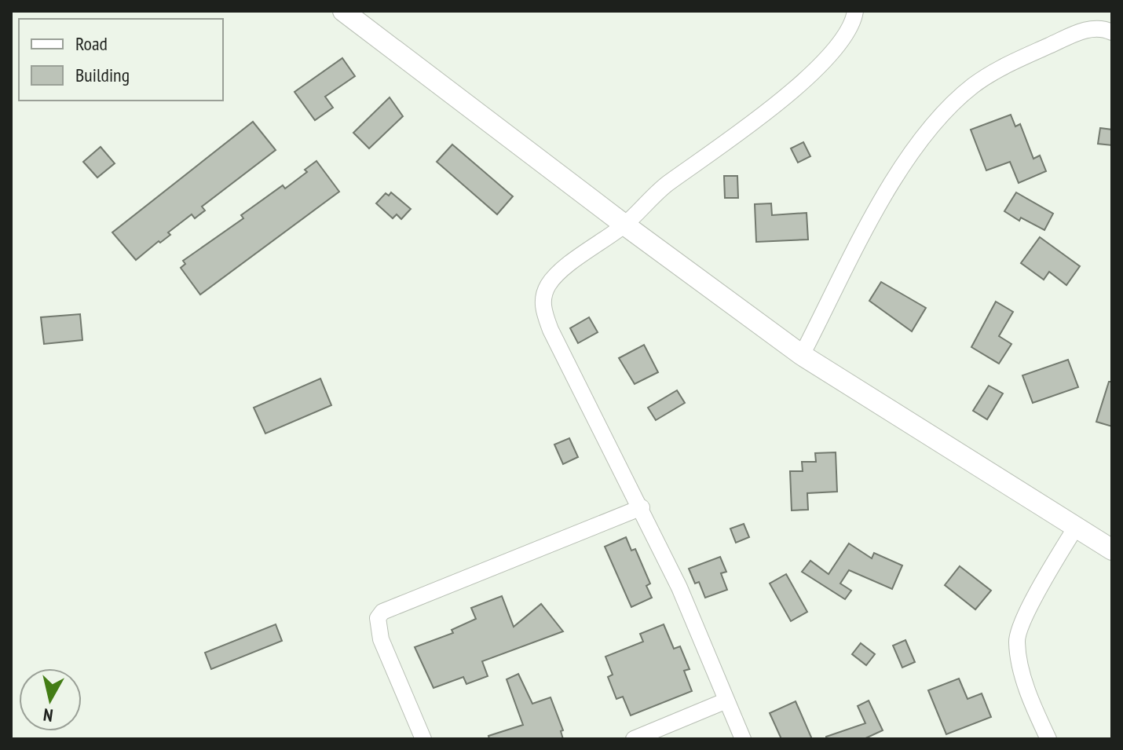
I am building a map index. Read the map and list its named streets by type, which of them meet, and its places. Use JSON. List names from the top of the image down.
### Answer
{
  "legend": ["Road", "Building"],
  "north": "bottom"
}
